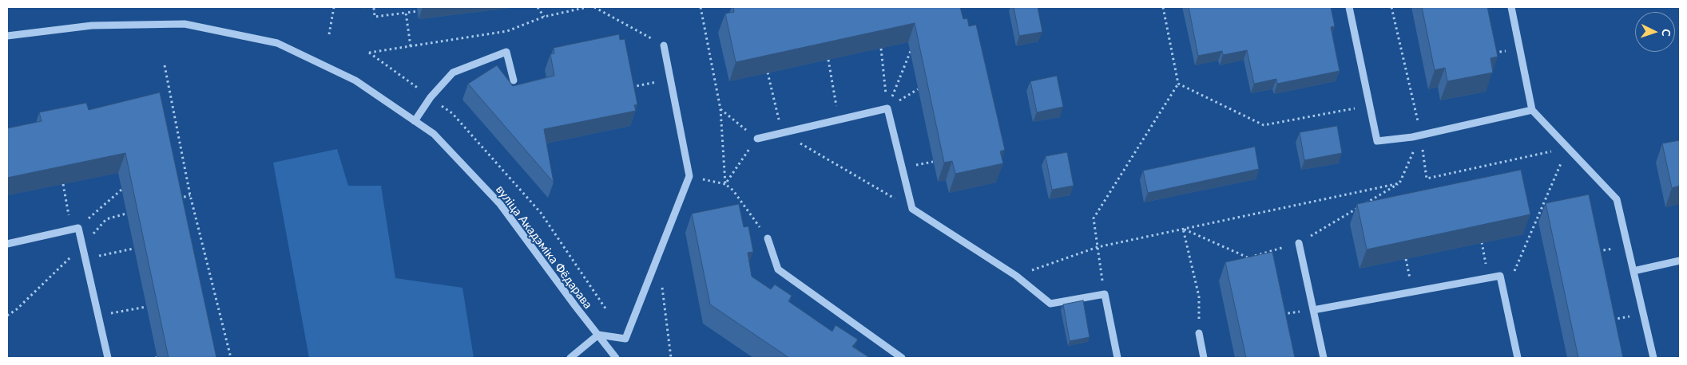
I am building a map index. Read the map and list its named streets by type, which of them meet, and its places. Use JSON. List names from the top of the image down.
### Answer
{
  "streets": {
    "street": ["вуліца Акадэміка Фёдарава"]
  },
  "north": "right"
}
